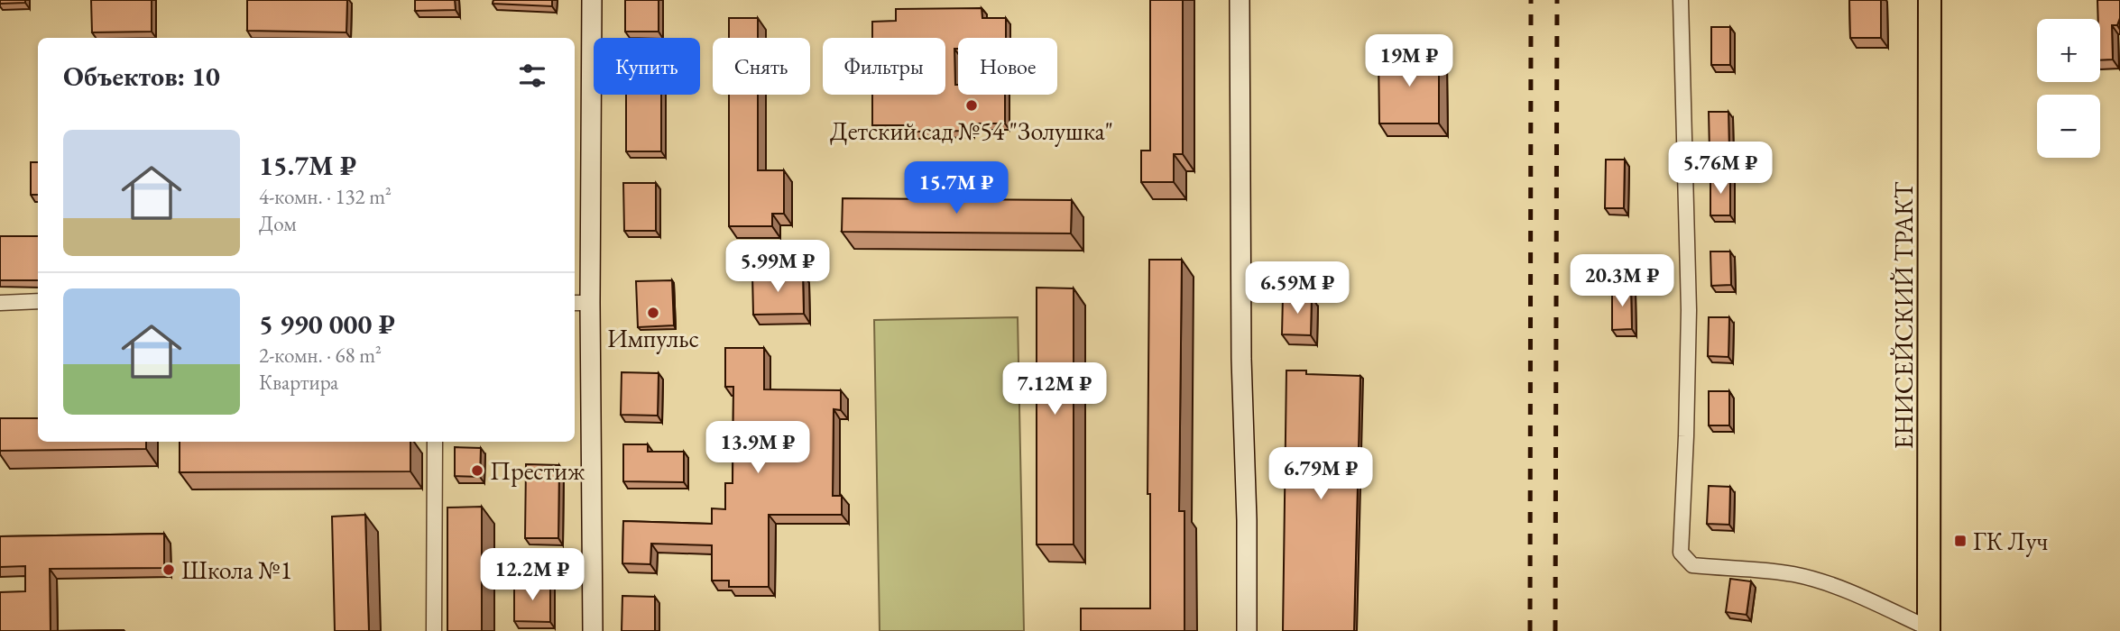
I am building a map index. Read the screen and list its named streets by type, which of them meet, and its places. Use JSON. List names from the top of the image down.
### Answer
{
  "streets": {
    "main road": ["ЕНИСЕЙСКИЙ ТРАКТ"]
  },
  "places": {
    "other": [
      "Детский сад №54 \"Золушка\"",
      "Импульс",
      "Престиж",
      "Школа №1"
    ],
    "transit": ["ГК Луч"]
  },
  "page": {
    "map_buttons": ["+", "−"],
    "price": [
      "19M ₽",
      "5.76M ₽",
      "15.7M ₽",
      "5.99M ₽",
      "20.3M ₽",
      "6.59M ₽",
      "7.12M ₽",
      "13.9M ₽",
      "6.79M ₽",
      "12.2M ₽"
    ],
    "chip": [
      "Купить",
      "Снять",
      "Фильтры",
      "Новое"
    ],
    "heading": "Объектов: 10",
    "list": [
      {
        "name": "15.7M ₽",
        "note": "4-комн. · 132 m² · Дом"
      },
      {
        "name": "5 990 000 ₽",
        "note": "2-комн. · 68 m² · Квартира"
      }
    ]
  }
}
